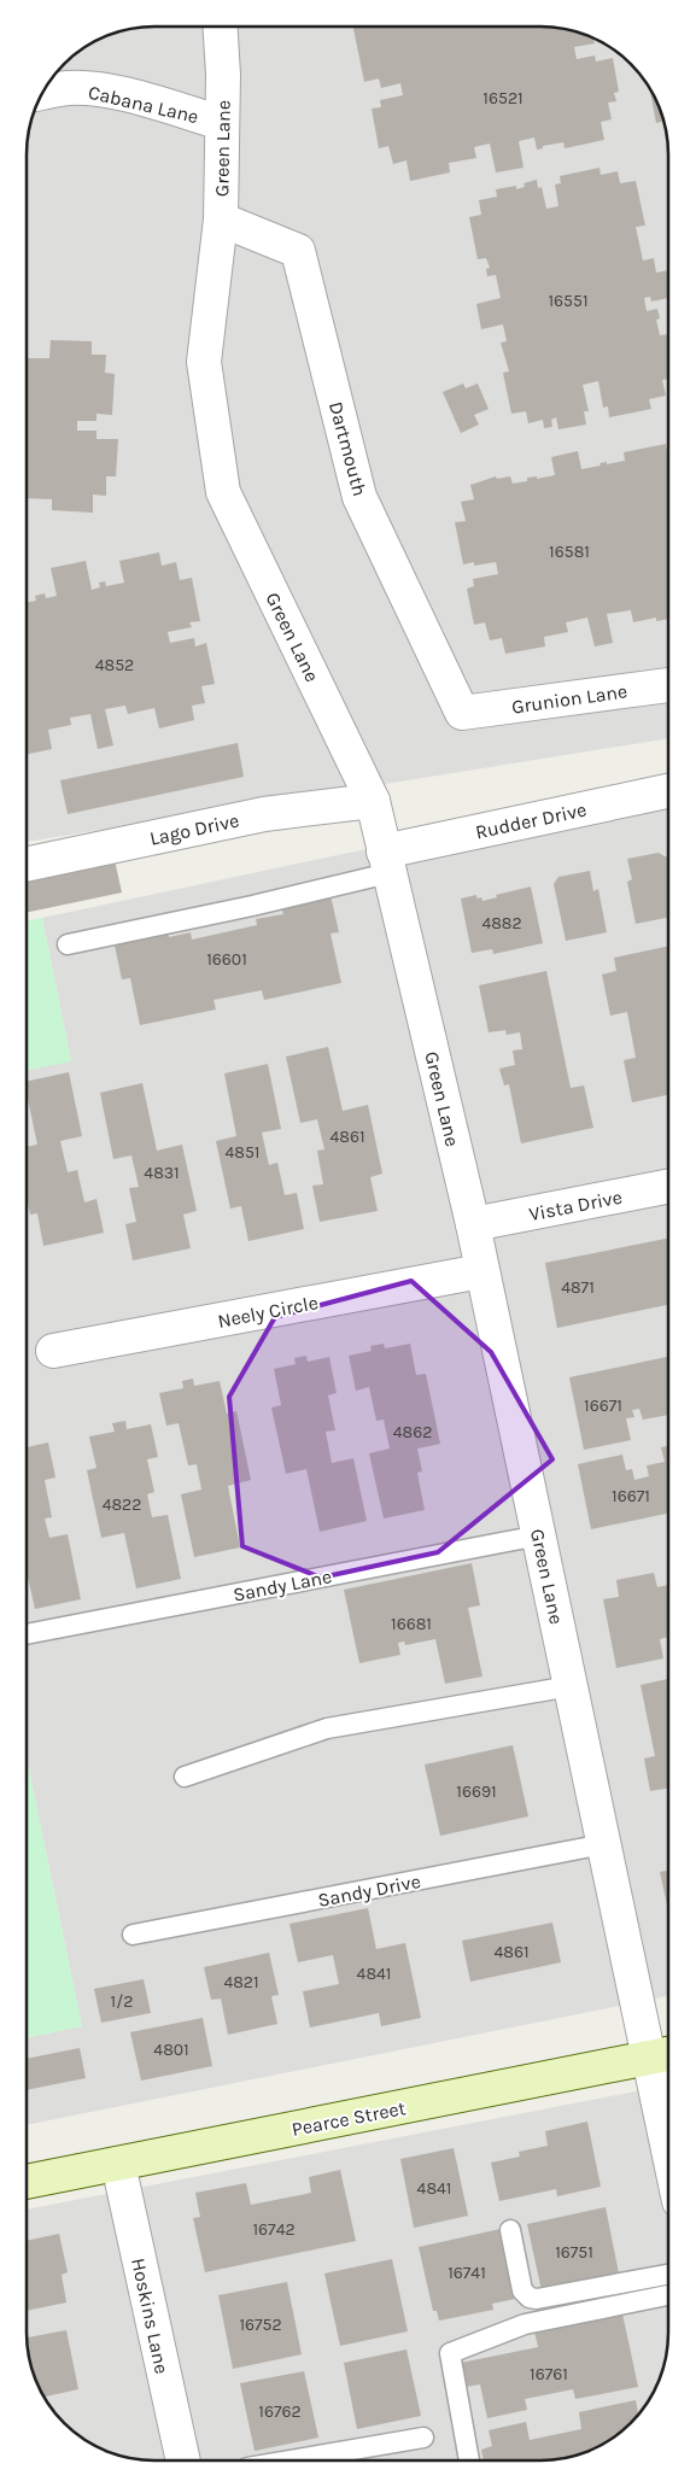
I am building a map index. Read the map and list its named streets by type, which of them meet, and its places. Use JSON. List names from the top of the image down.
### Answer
{
  "streets": {
    "street": [
      "Cabana Lane",
      "Green Lane",
      "Dartmouth",
      "Grunion Lane",
      "Rudder Drive",
      "Lago Drive",
      "Vista Drive",
      "Neely Circle",
      "Pearce Street",
      "Hoskins Lane"
    ],
    "lane": ["Sandy Lane", "Sandy Drive"]
  },
  "crossings": [
    ["Cabana Lane", "Green Lane"],
    ["Green Lane", "Dartmouth"],
    ["Green Lane", "Rudder Drive"],
    ["Green Lane", "Lago Drive"],
    ["Green Lane", "Vista Drive"],
    ["Green Lane", "Neely Circle"],
    ["Green Lane", "Sandy Lane"],
    ["Green Lane", "Sandy Drive"],
    ["Green Lane", "Pearce Street"],
    ["Dartmouth", "Grunion Lane"],
    ["Pearce Street", "Hoskins Lane"]
  ],
  "house_numbers": [
    "16521",
    "16551",
    "16581",
    "4852",
    "4882",
    "16601",
    "4861",
    "4851",
    "4831",
    "4871",
    "16671",
    "4862",
    "16671",
    "4822",
    "16681",
    "16691",
    "4861",
    "4841",
    "4821",
    "1/2",
    "4801",
    "4841",
    "16742",
    "16751",
    "16741",
    "16752",
    "16761",
    "16762"
  ]
}
